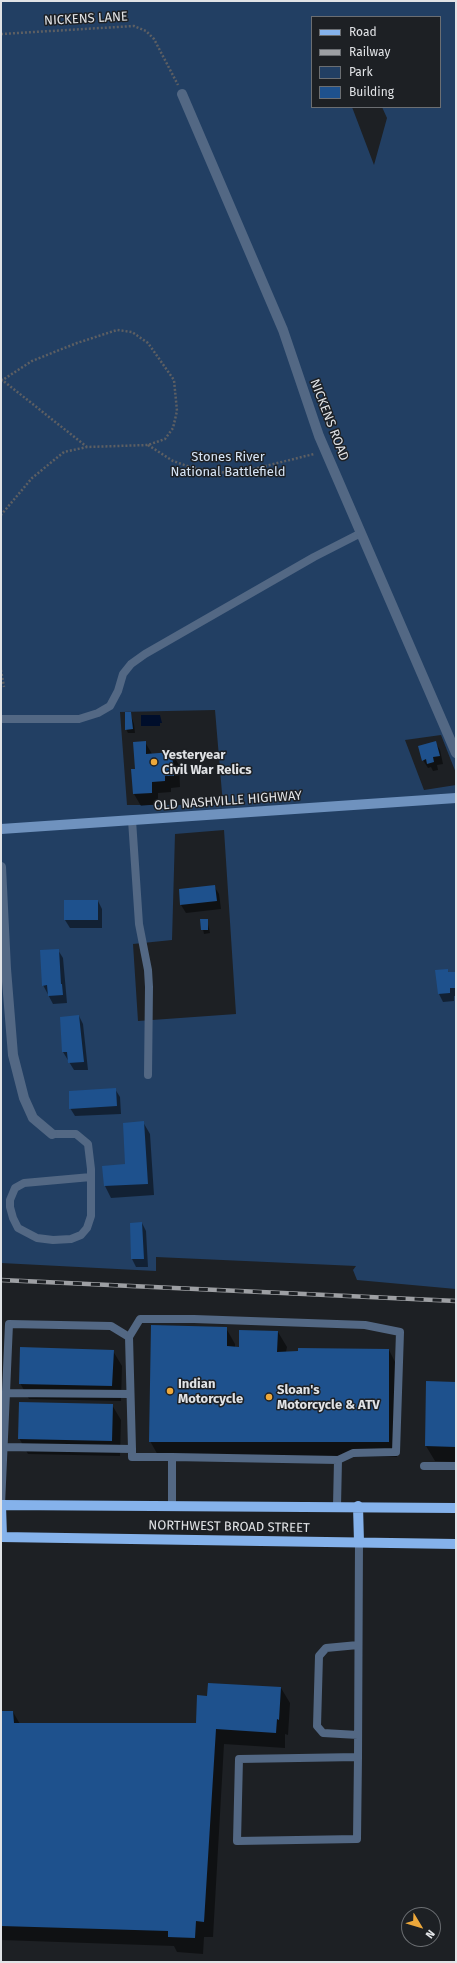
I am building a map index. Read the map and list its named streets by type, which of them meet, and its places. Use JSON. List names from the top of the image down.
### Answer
{
  "streets": {
    "main road": ["OLD NASHVILLE HIGHWAY", "NORTHWEST BROAD STREET"],
    "street": ["NICKENS ROAD"],
    "path": ["NICKENS LANE"]
  },
  "crossings": [
    ["NICKENS LANE", "NICKENS ROAD"]
  ],
  "parks": ["Stones River National Battlefield"],
  "places": ["Yesteryear Civil War Relics", "Indian Motorcycle", "Sloan's Motorcycle & ATV"],
  "legend": [
    "Road",
    "Railway",
    "Park",
    "Building"
  ],
  "north": "bottom right"
}
